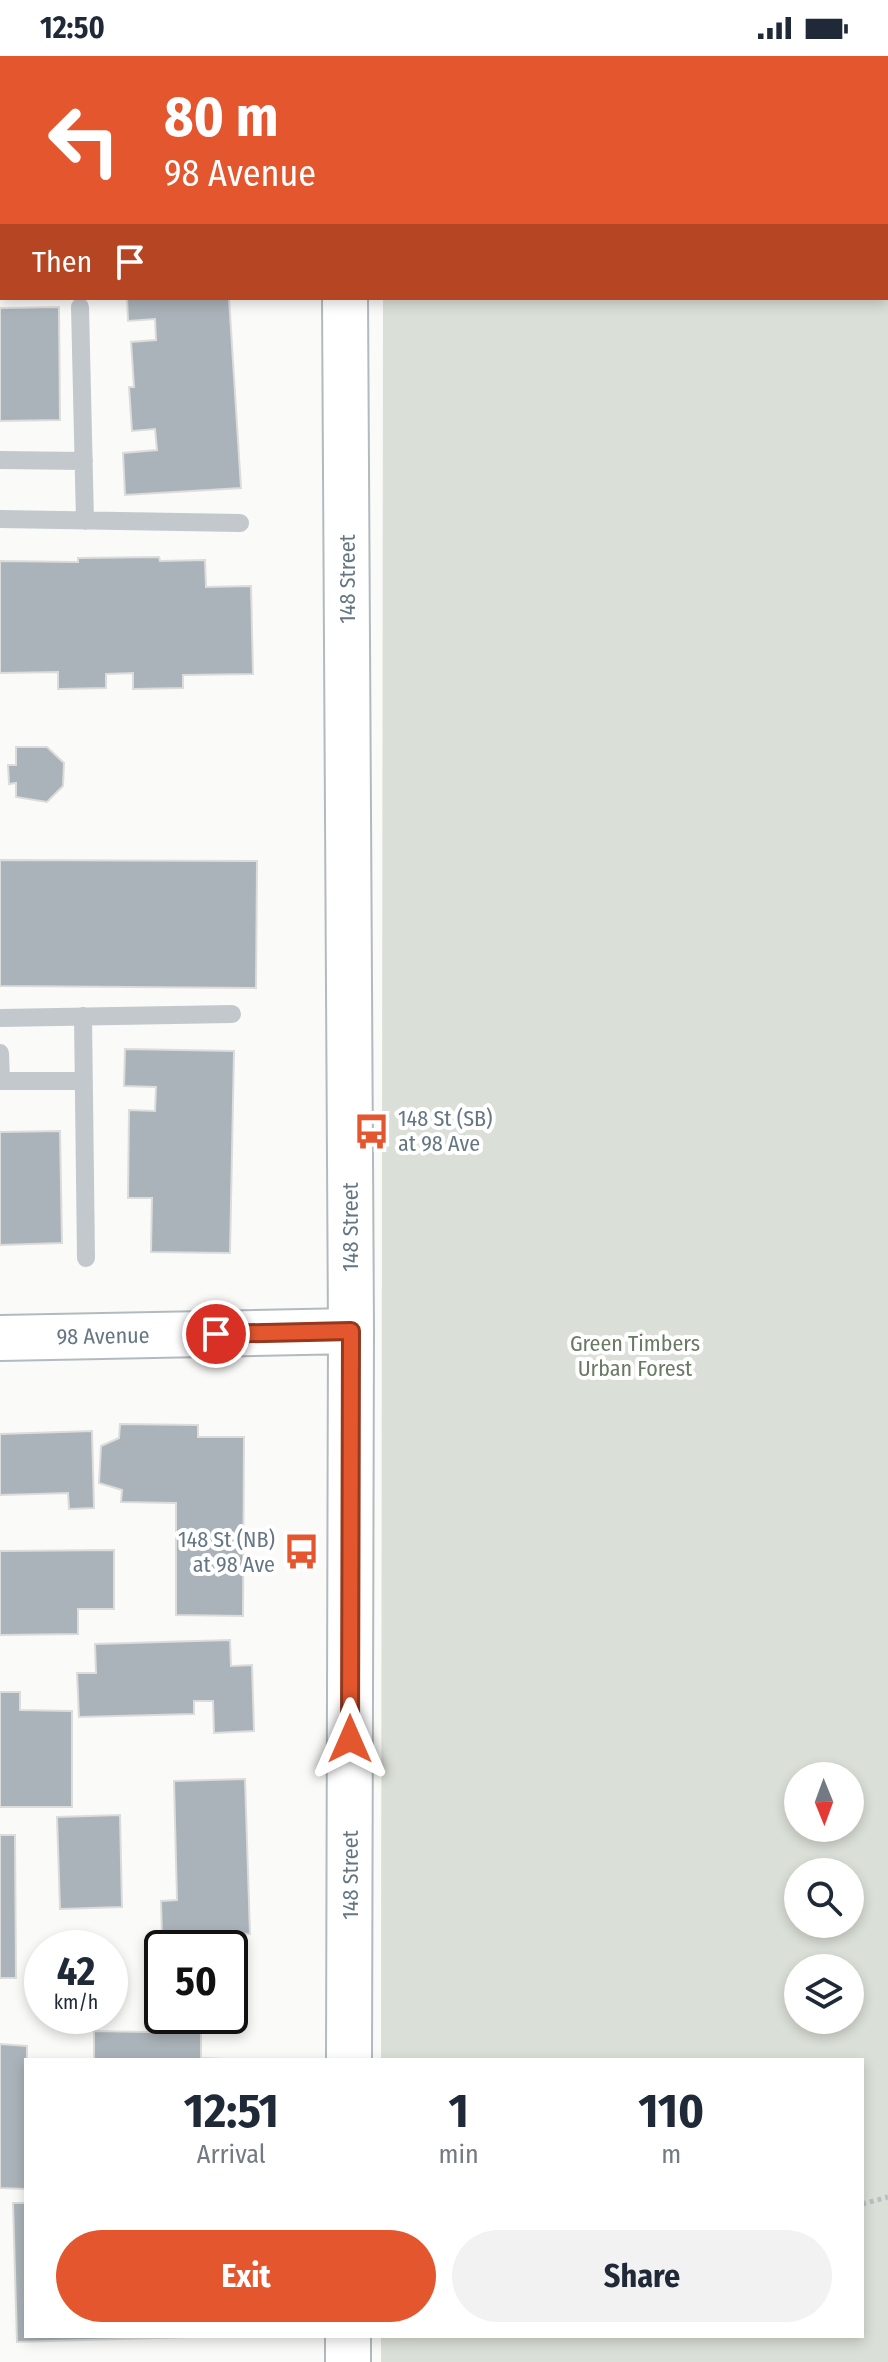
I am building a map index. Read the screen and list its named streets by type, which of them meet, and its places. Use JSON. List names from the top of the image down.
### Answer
{
  "streets": {
    "main road": ["148 Street", "98 Avenue"]
  },
  "crossings": [
    ["148 Street", "98 Avenue"]
  ],
  "parks": ["Green Timbers Urban Forest"],
  "places": {
    "bus stop": ["148 St (SB) at 98 Ave", "148 St (NB) at 98 Ave"]
  },
  "north": "bottom",
  "page": {
    "status": "12:50",
    "turn": ["80 m", "98 Avenue"],
    "then": "Then",
    "speed": "42 km/h",
    "limit": "50",
    "eta": [
      "12:51",
      "Arrival",
      "1",
      "min",
      "110",
      "m"
    ],
    "buttons": ["Exit", "Share"]
  }
}
